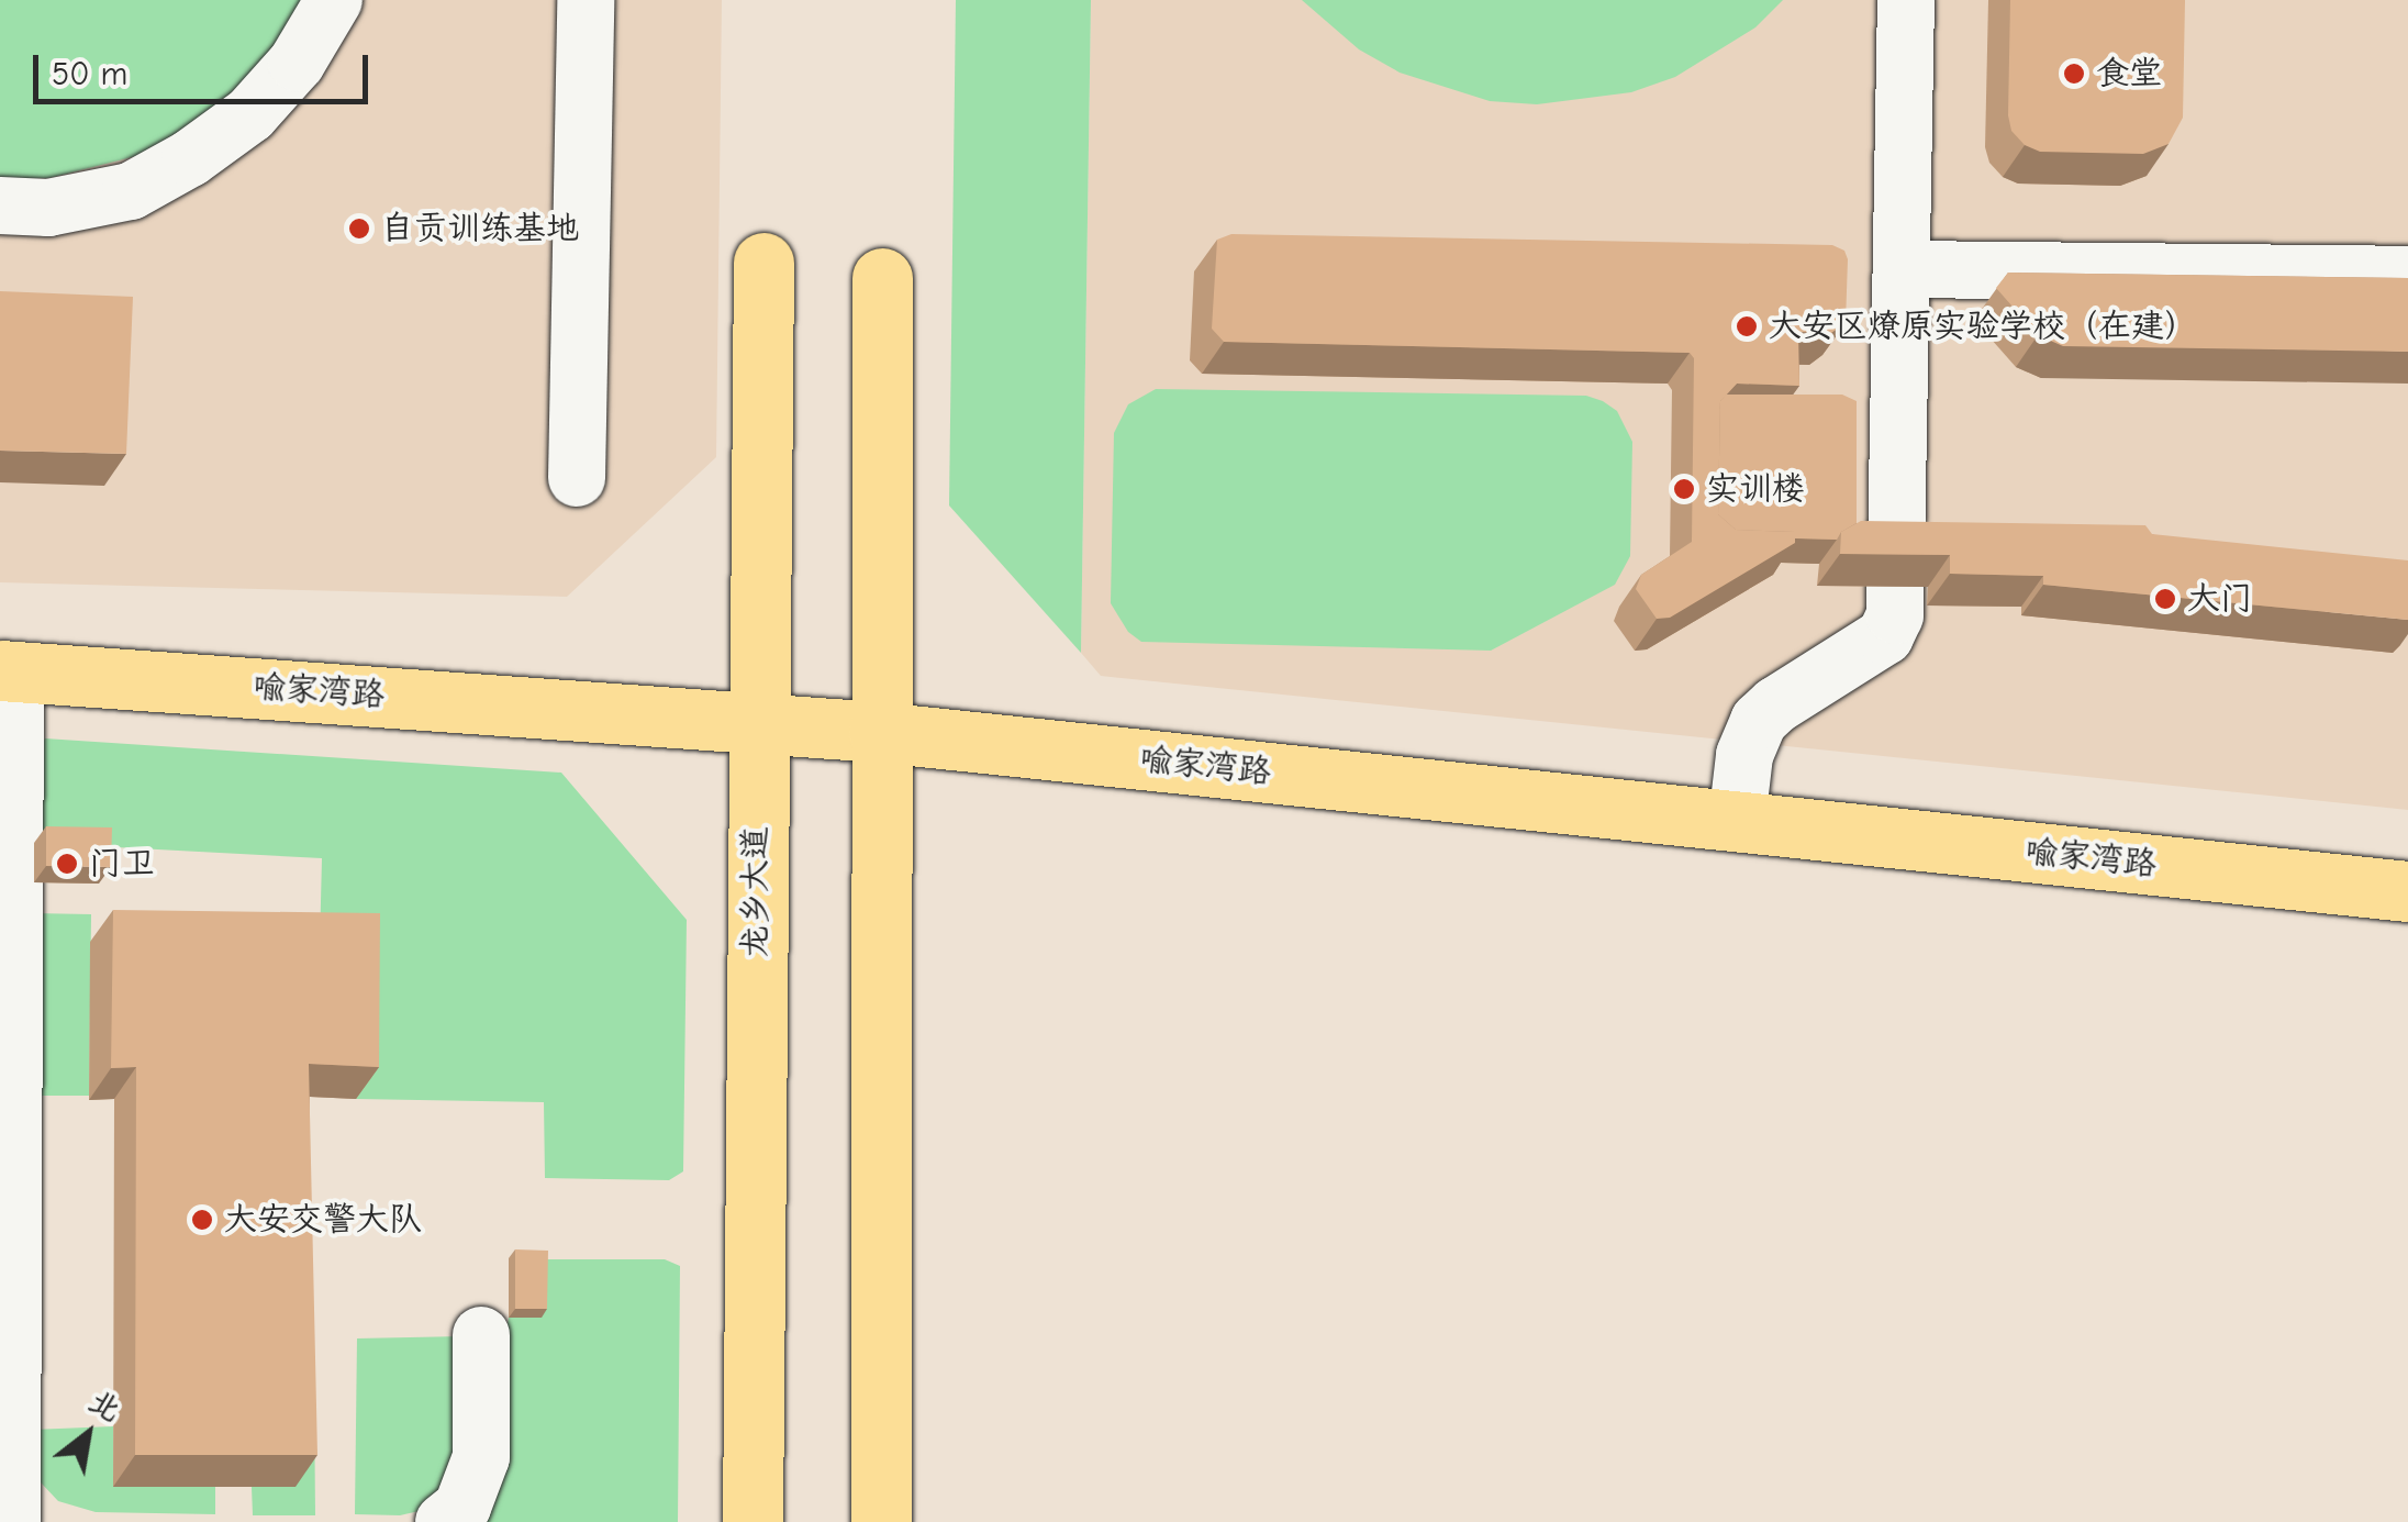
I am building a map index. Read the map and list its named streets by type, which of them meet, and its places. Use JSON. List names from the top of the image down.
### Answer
{
  "streets": {
    "main road": ["喻家湾路", "龙乡大道"]
  },
  "crossings": [
    ["喻家湾路", "龙乡大道"]
  ],
  "places": [
    "食堂",
    "自贡训练基地",
    "大安区燎原实验学校（在建）",
    "实训楼",
    "大门",
    "门卫",
    "大安交警大队"
  ],
  "scale_bar": "50 m",
  "north": "top right"
}
